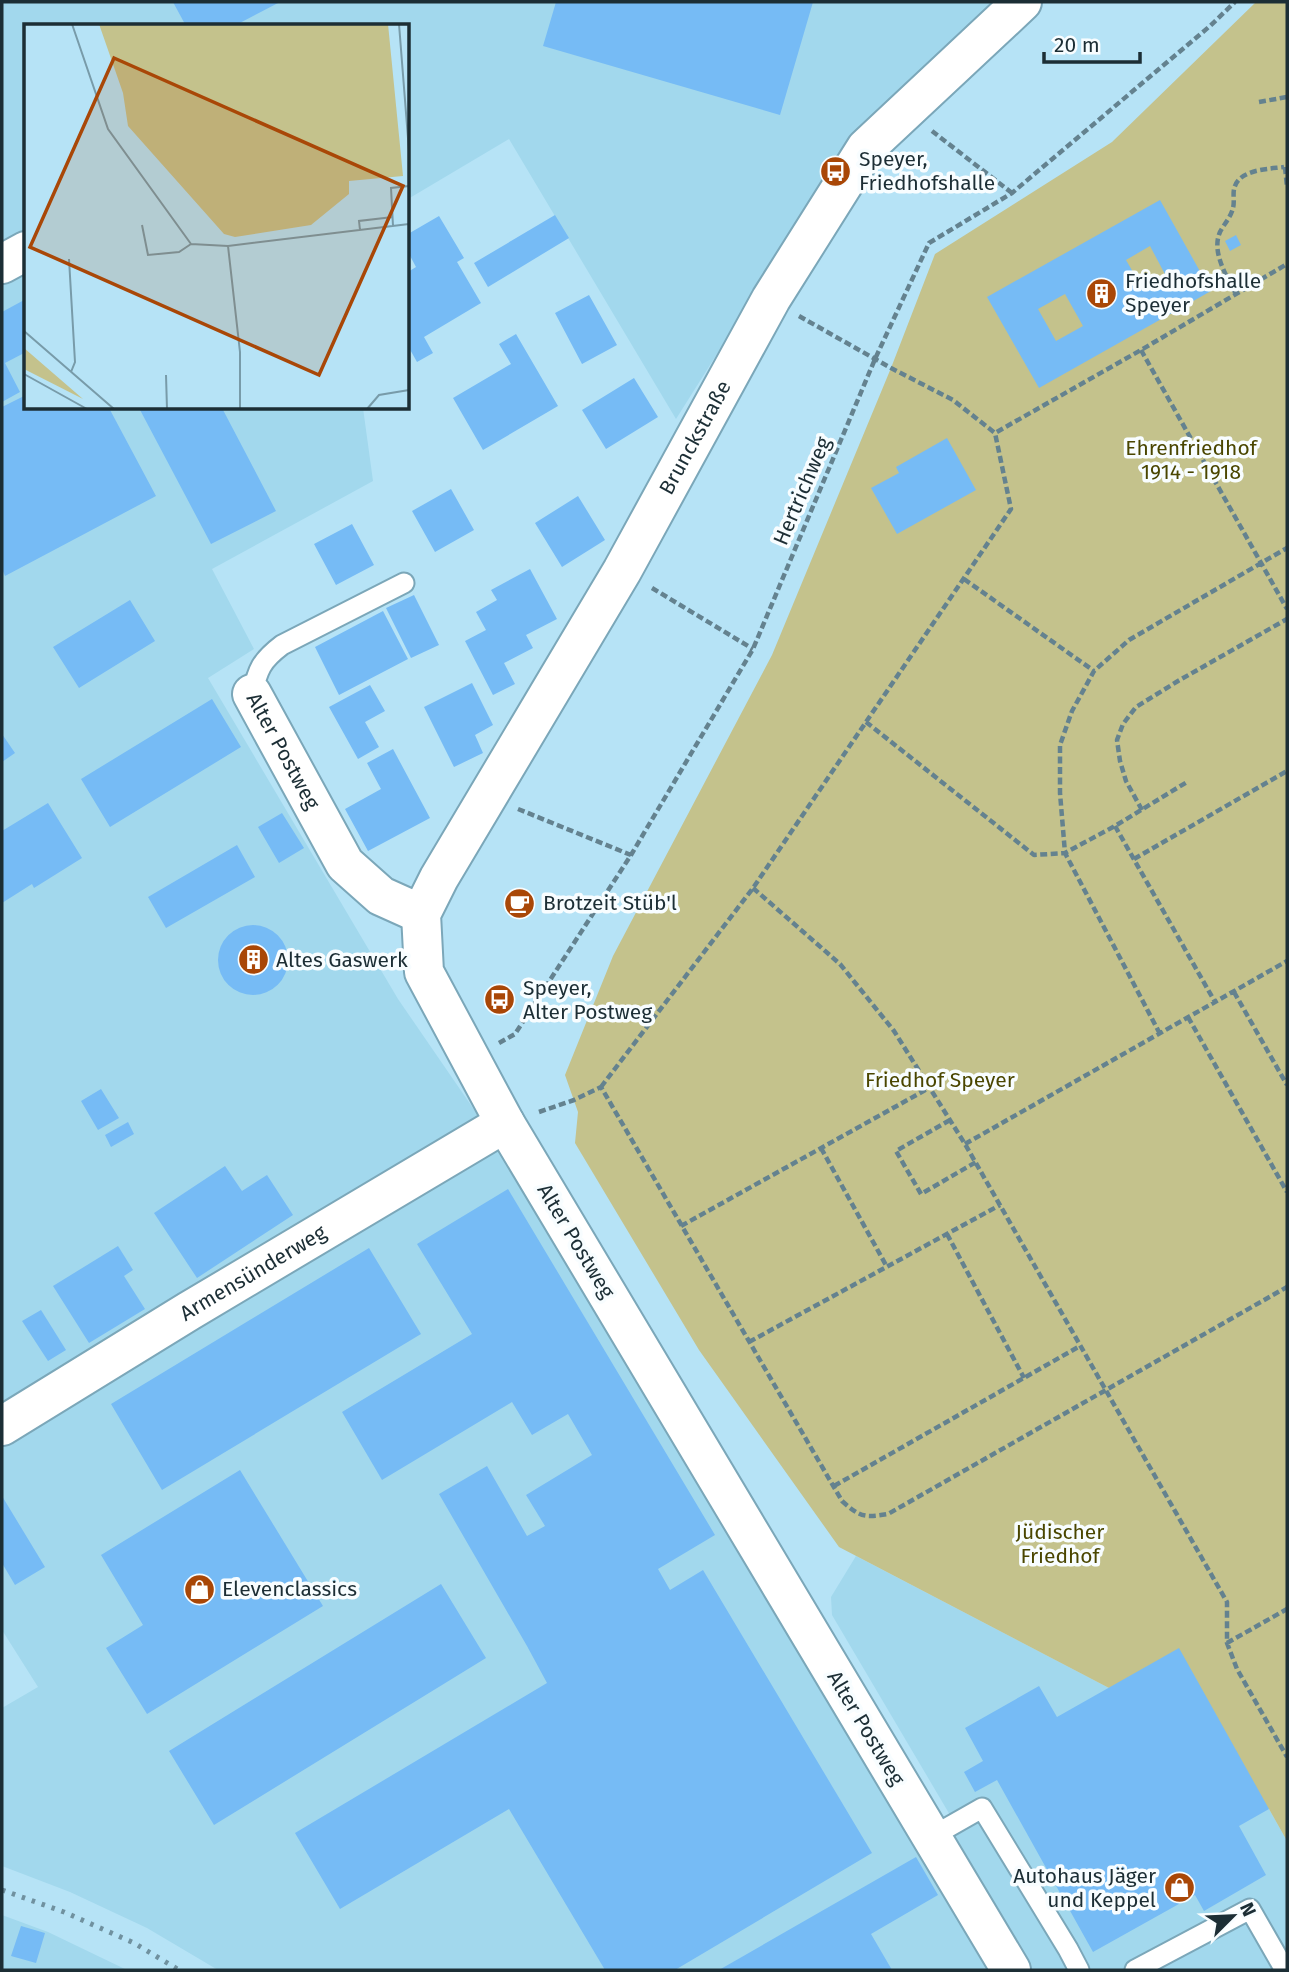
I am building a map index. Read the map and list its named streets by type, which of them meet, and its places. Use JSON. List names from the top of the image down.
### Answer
{
  "streets": {
    "street": ["Brunckstraße", "Alter Postweg", "Armensünderweg"],
    "path": ["Hertrichweg"]
  },
  "crossings": [
    ["Brunckstraße", "Alter Postweg"],
    ["Hertrichweg", "Alter Postweg"],
    ["Alter Postweg", "Armensünderweg"]
  ],
  "parks": ["Ehrenfriedhof 1914 - 1918", "Friedhof Speyer", "Jüdischer Friedhof"],
  "places": {
    "bus stop": ["Speyer, Friedhofshalle", "Speyer, Alter Postweg"],
    "building": ["Friedhofshalle Speyer", "Altes Gaswerk"],
    "cafe": ["Brotzeit Stüb'l"],
    "shop": ["Elevenclassics", "Autohaus Jäger und Keppel"]
  },
  "scale_bar": "20 m",
  "north": "top right"
}
